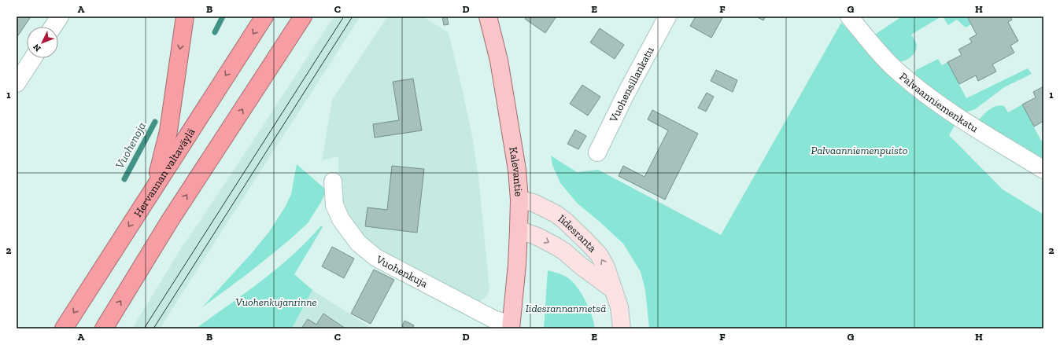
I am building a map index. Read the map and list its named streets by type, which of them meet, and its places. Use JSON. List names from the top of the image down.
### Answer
{
  "streets": {
    "highway": ["Hervannan valtaväylä"],
    "main road": ["Kalevantie", "Iidesranta"],
    "street": ["Vuohensillankatu", "Palvaanniemenkatu", "Vuohenkuja"]
  },
  "crossings": [
    ["Kalevantie", "Iidesranta"],
    ["Kalevantie", "Vuohenkuja"]
  ],
  "water": ["Vuohenoja"],
  "parks": ["Palvaanniemenpuisto", "Vuohenkujanrinne", "Iidesrannanmetsä"],
  "north": "bottom left",
  "grid": {
    "columns": [
      "A",
      "B",
      "C",
      "D",
      "E",
      "F",
      "G",
      "H"
    ],
    "rows": ["1", "2"]
  }
}
